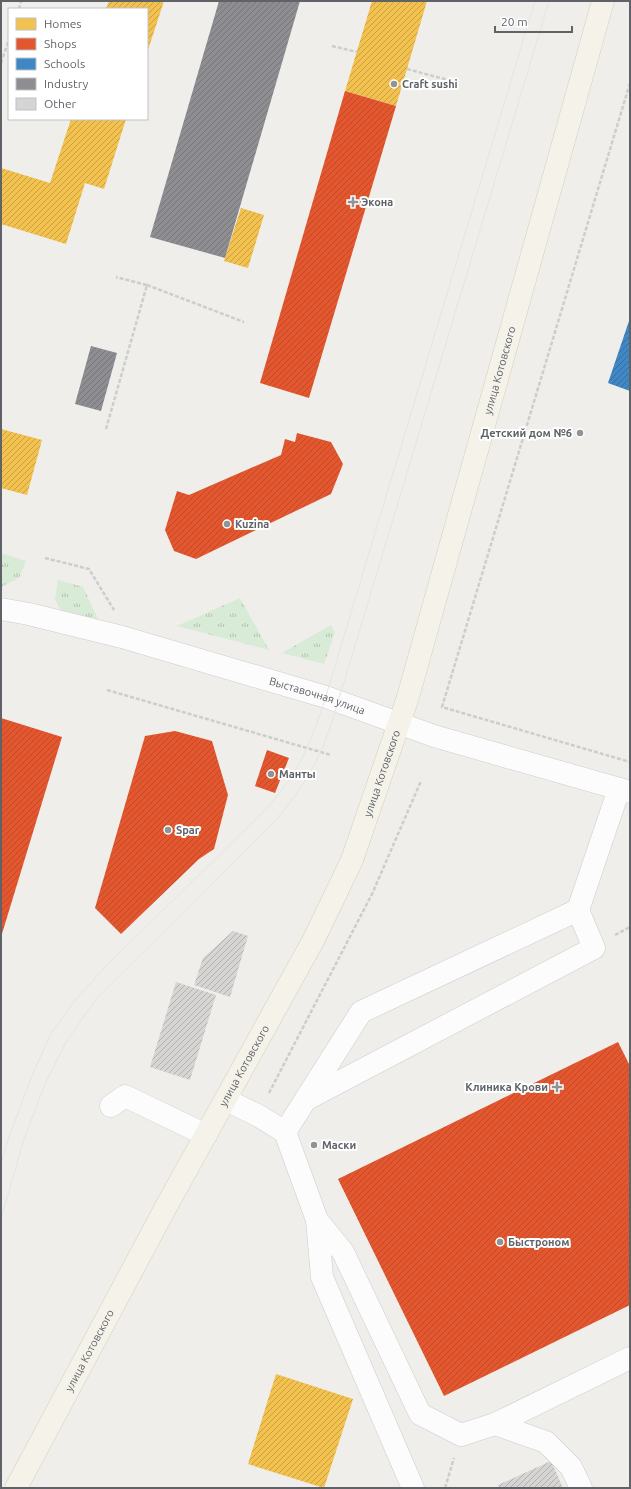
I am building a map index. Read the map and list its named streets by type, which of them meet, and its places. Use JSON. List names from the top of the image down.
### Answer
{
  "streets": {
    "main road": ["улица Котовского"],
    "street": ["Выставочная улица"]
  },
  "crossings": [
    ["улица Котовского", "Выставочная улица"]
  ],
  "places": {
    "other": [
      "Craft sushi",
      "Детский дом №6",
      "Kuzina",
      "Манты",
      "Spar",
      "Маски",
      "Быстроном"
    ],
    "health": ["Экона", "Клиника Крови"]
  },
  "legend": [
    "Homes",
    "Shops",
    "Schools",
    "Industry",
    "Other"
  ],
  "scale_bar": "20 m"
}
